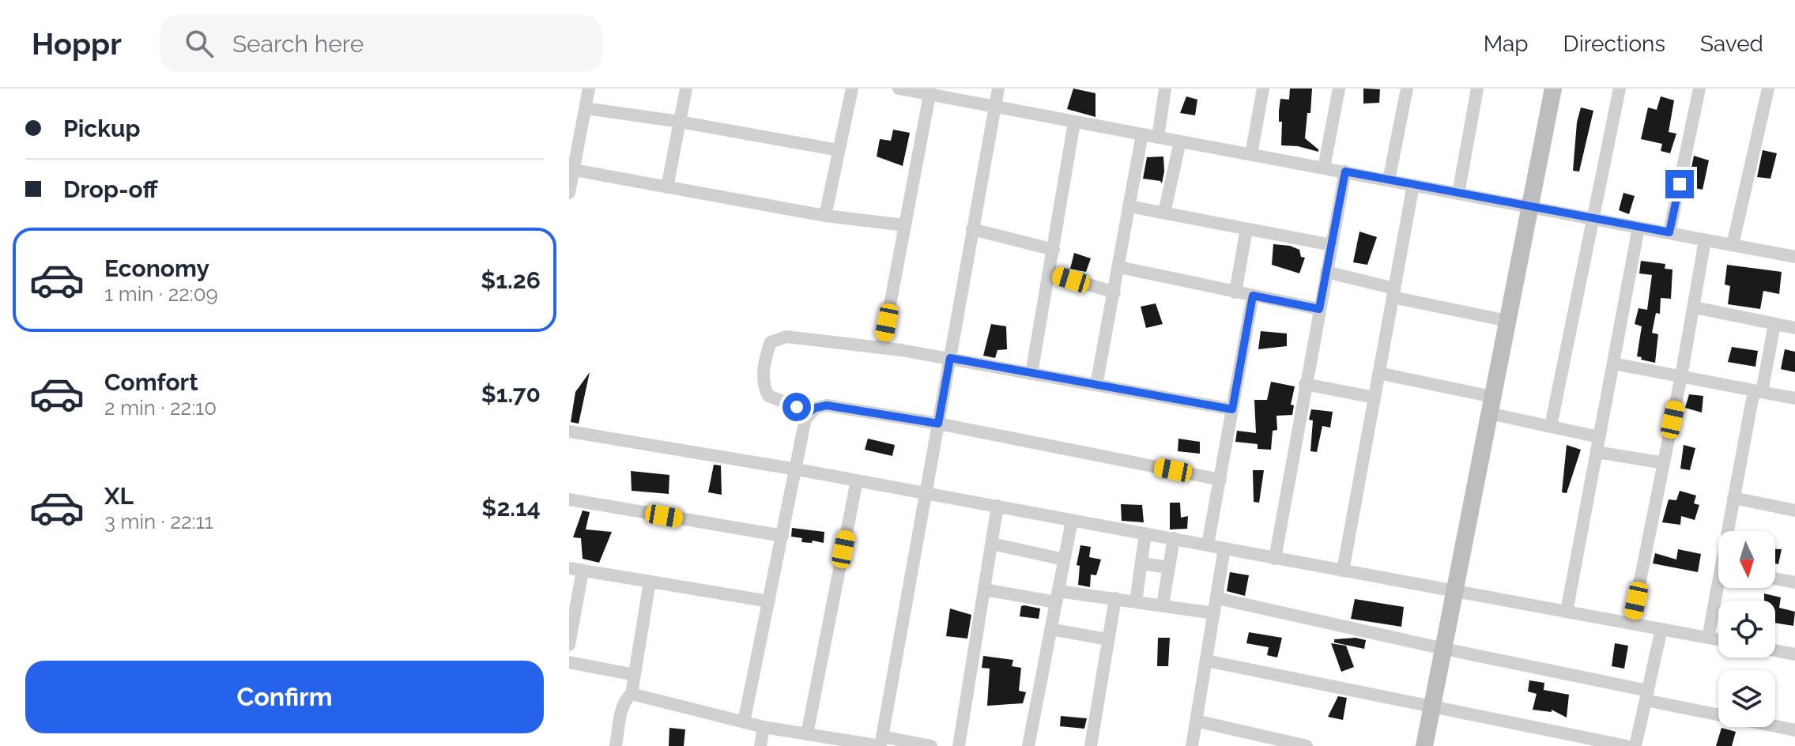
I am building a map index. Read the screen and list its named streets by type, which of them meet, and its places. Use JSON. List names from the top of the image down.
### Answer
{
  "north": "bottom",
  "page": {
    "header": "Hoppr",
    "search": "Search here",
    "nav": ["Map", "Directions", "Saved"],
    "banner": ["Pickup", "Drop-off"],
    "list": [
      {
        "name": "Economy",
        "note": "1 min · 22:09",
        "value": "$1.26"
      },
      {
        "name": "Comfort",
        "note": "2 min · 22:10",
        "value": "$1.70"
      },
      {
        "name": "XL",
        "note": "3 min · 22:11",
        "value": "$2.14"
      }
    ],
    "buttons": "Confirm"
  }
}
